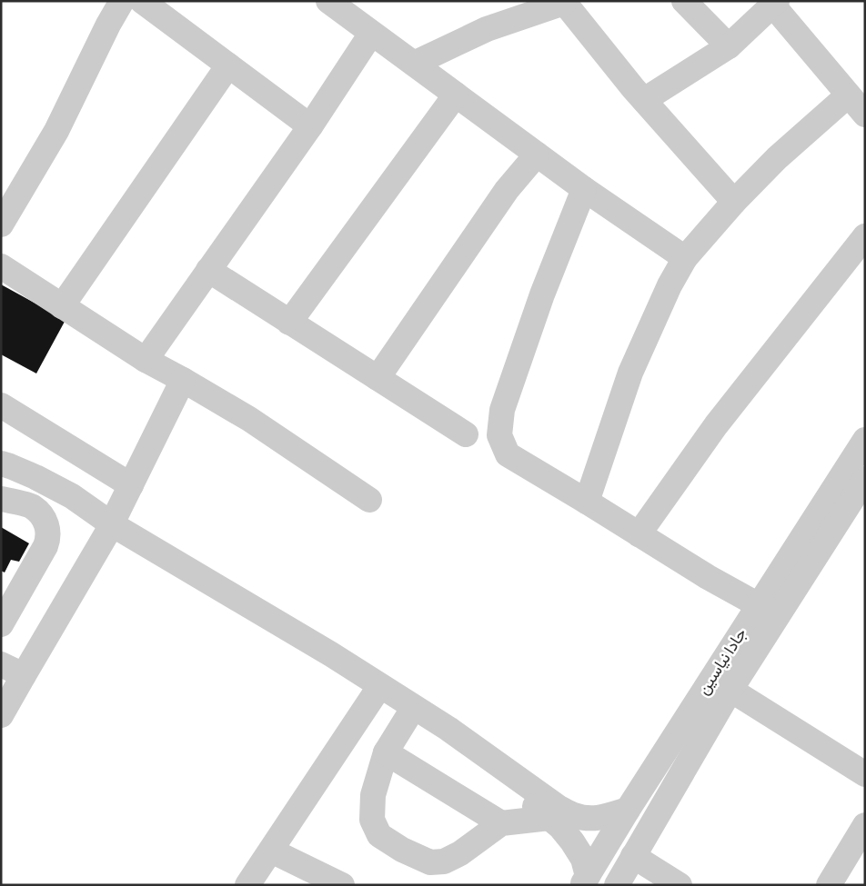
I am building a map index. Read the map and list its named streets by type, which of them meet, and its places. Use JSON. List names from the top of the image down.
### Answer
{
  "streets": {
    "street": ["جادا نیاسین"]
  }
}
